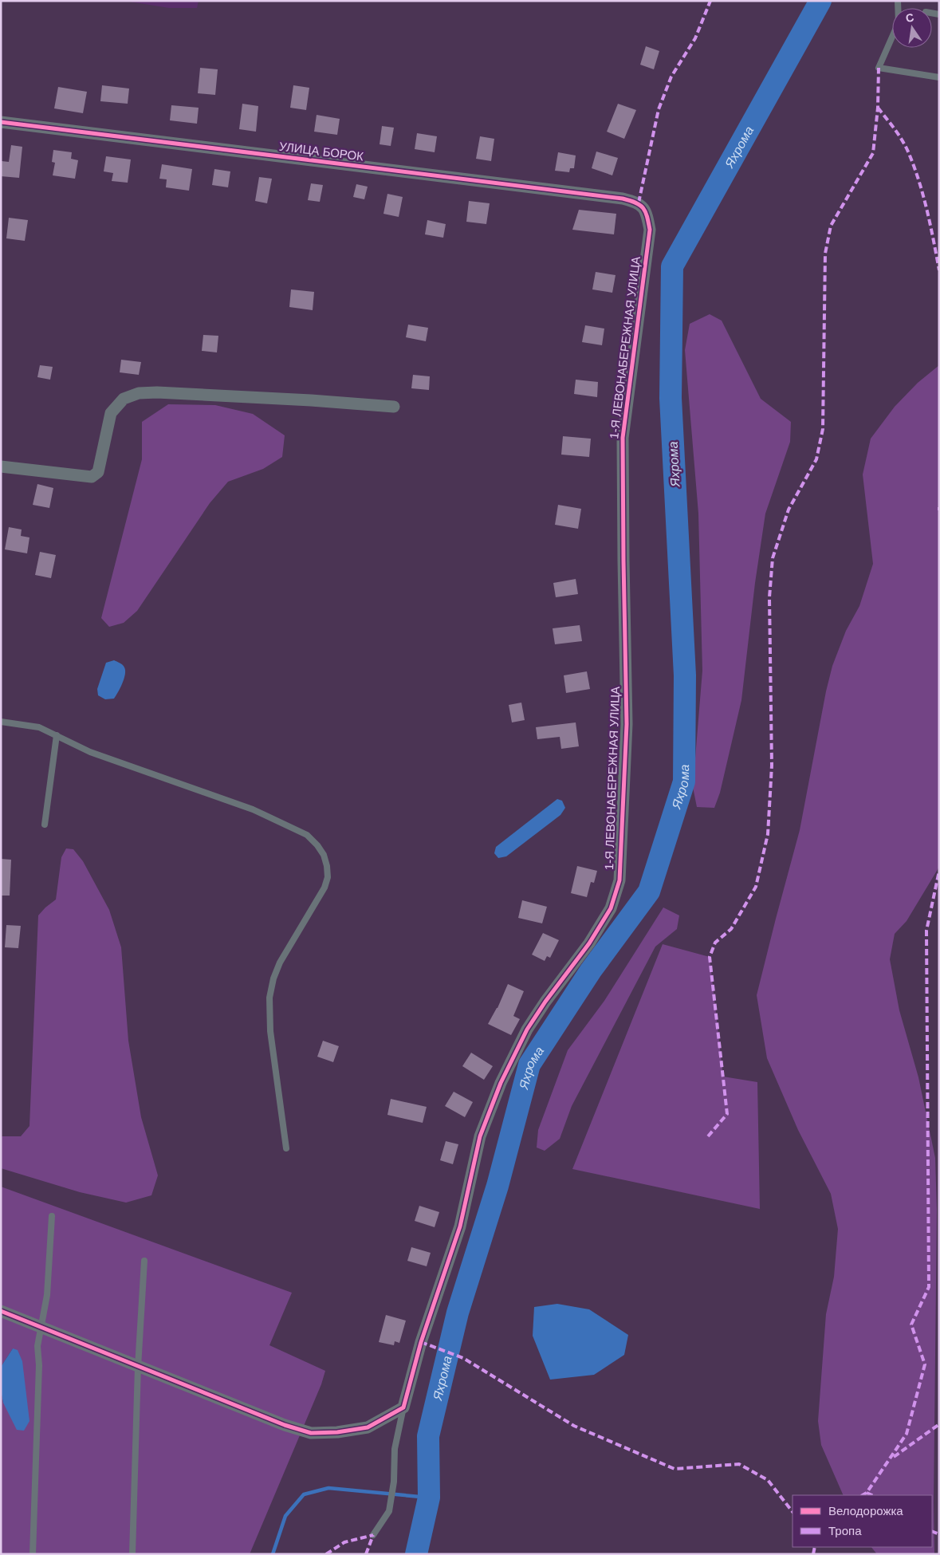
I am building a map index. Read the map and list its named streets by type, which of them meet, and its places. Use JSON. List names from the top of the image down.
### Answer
{
  "streets": {
    "street": ["УЛИЦА БОРОК", "1-Я ЛЕВОНАБЕРЕЖНАЯ УЛИЦА"]
  },
  "crossings": [
    ["УЛИЦА БОРОК", "1-Я ЛЕВОНАБЕРЕЖНАЯ УЛИЦА"]
  ],
  "water": ["Яхрома"],
  "legend": ["Велодорожка", "Тропа"],
  "north": "top"
}
